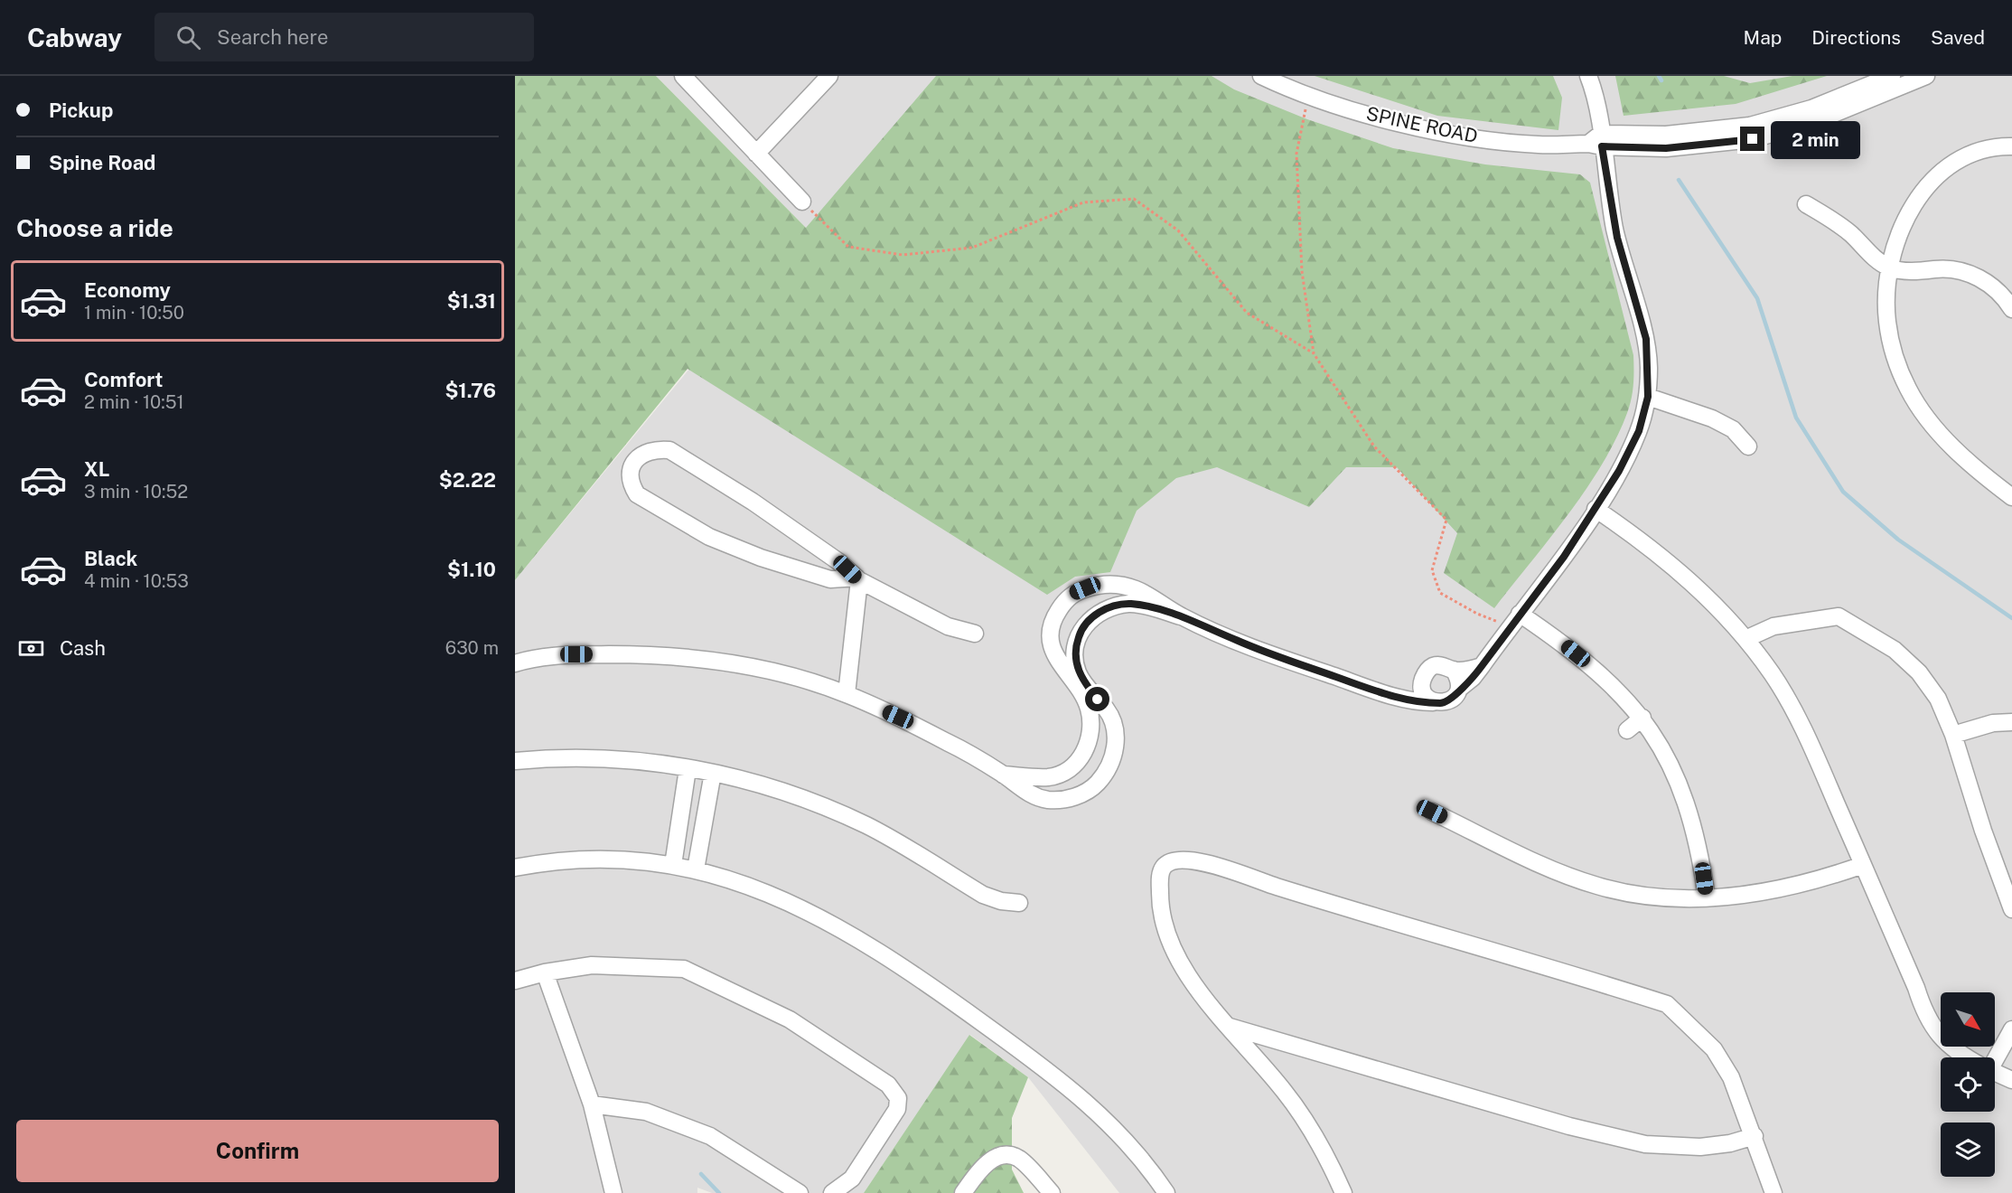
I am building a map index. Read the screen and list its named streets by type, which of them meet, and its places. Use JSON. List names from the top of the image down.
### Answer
{
  "streets": {
    "street": ["SPINE ROAD"]
  },
  "north": "bottom right",
  "page": {
    "header": "Cabway",
    "search": "Search here",
    "nav": ["Map", "Directions", "Saved"],
    "banner": ["Pickup", "Spine Road"],
    "bubble": "2 min",
    "heading": "Choose a ride",
    "list": [
      {
        "name": "Economy",
        "note": "1 min · 10:50",
        "value": "$1.31"
      },
      {
        "name": "Comfort",
        "note": "2 min · 10:51",
        "value": "$1.76"
      },
      {
        "name": "XL",
        "note": "3 min · 10:52",
        "value": "$2.22"
      },
      {
        "name": "Black",
        "note": "4 min · 10:53",
        "value": "$1.10"
      }
    ],
    "pay": ["Cash", "630 m"],
    "buttons": "Confirm"
  }
}
